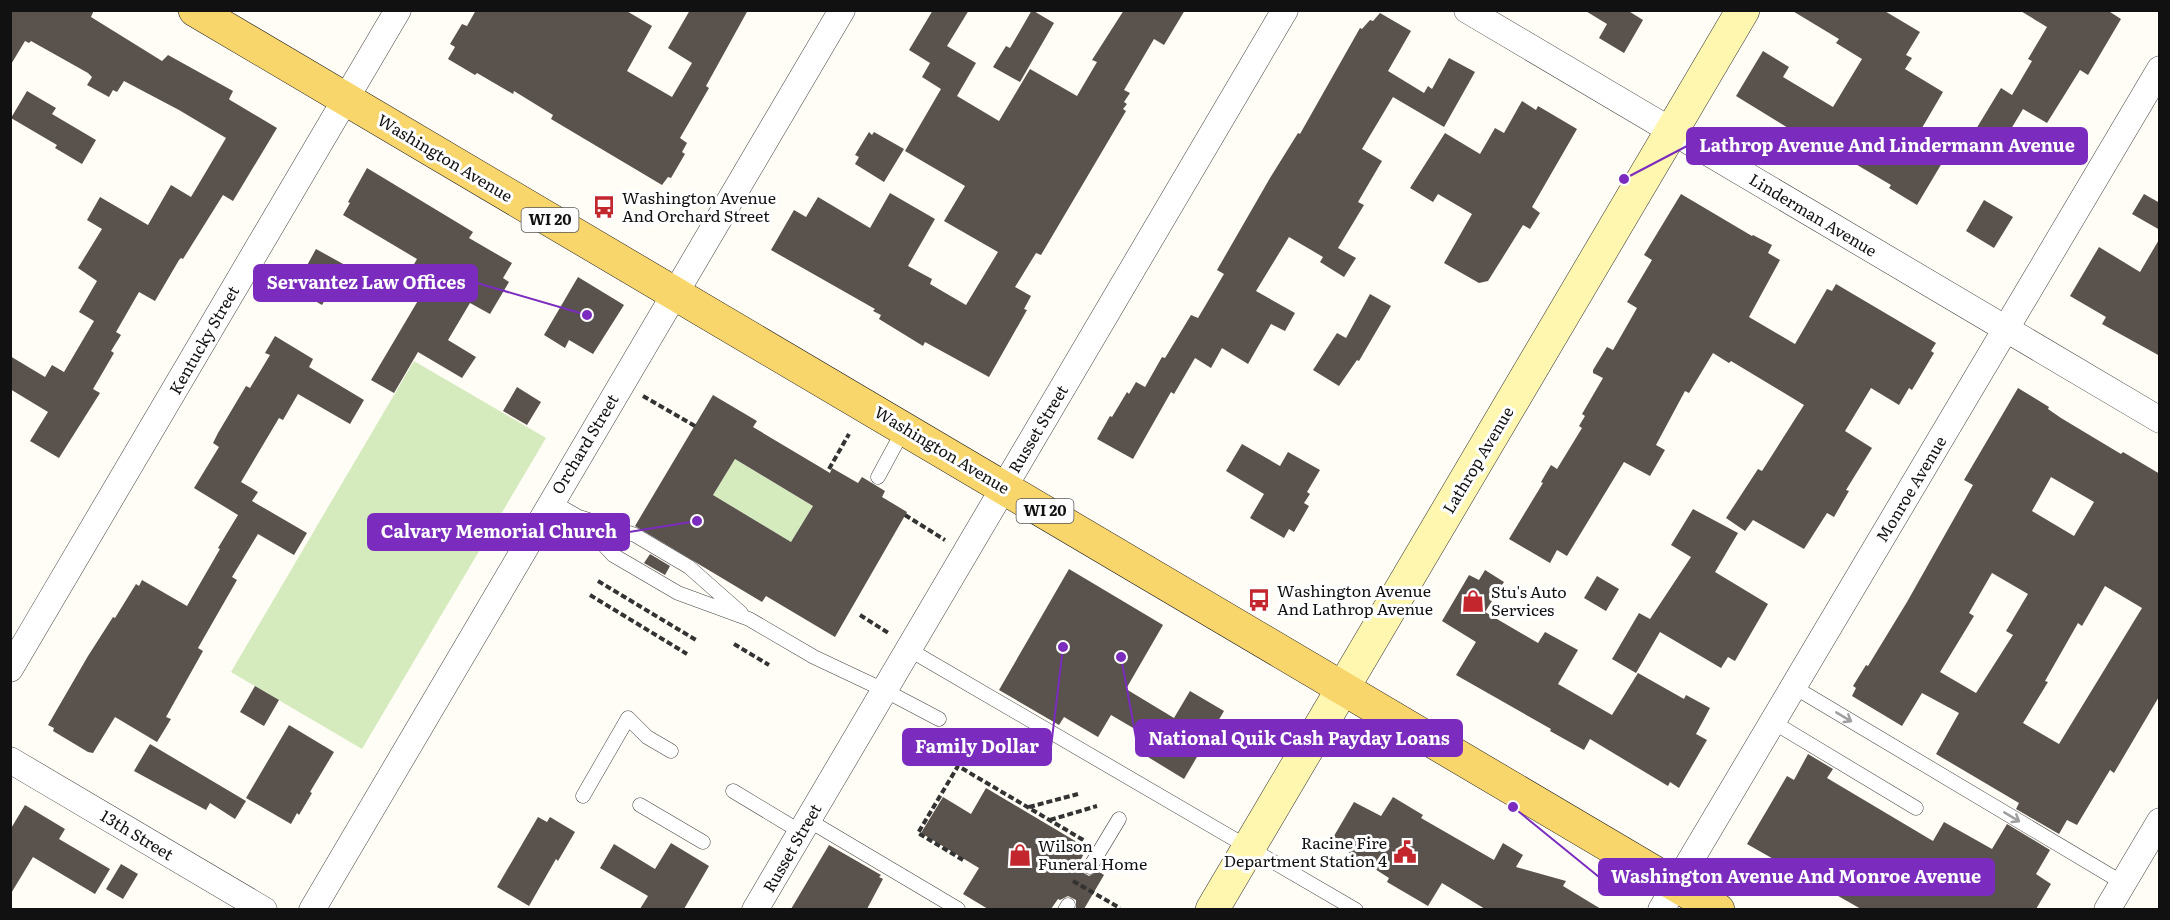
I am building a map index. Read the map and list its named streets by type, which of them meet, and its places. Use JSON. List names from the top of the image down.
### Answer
{
  "streets": {
    "main road": ["Washington Avenue", "WI 20"],
    "street": [
      "Linderman Avenue",
      "Kentucky Street",
      "Russet Street",
      "Orchard Street",
      "Lathrop Avenue",
      "Monroe Avenue",
      "13th Street"
    ]
  },
  "crossings": [
    ["Washington Avenue", "Kentucky Street"],
    ["Washington Avenue", "Russet Street"],
    ["Washington Avenue", "Orchard Street"],
    ["Washington Avenue", "Lathrop Avenue"],
    ["Washington Avenue", "Monroe Avenue"],
    ["Linderman Avenue", "Lathrop Avenue"],
    ["Linderman Avenue", "Monroe Avenue"]
  ],
  "places": {
    "other": [
      "Lathrop Avenue And Lindermann Avenue",
      "Servantez Law Offices",
      "Calvary Memorial Church",
      "Family Dollar",
      "National Quik Cash Payday Loans",
      "Washington Avenue And Monroe Avenue"
    ],
    "bus stop": ["Washington Avenue And Orchard Street", "Washington Avenue And Lathrop Avenue"],
    "shop": ["Stu's Auto Services", "Wilson Funeral Home"],
    "public building": ["Racine Fire Department Station 4"]
  }
}
